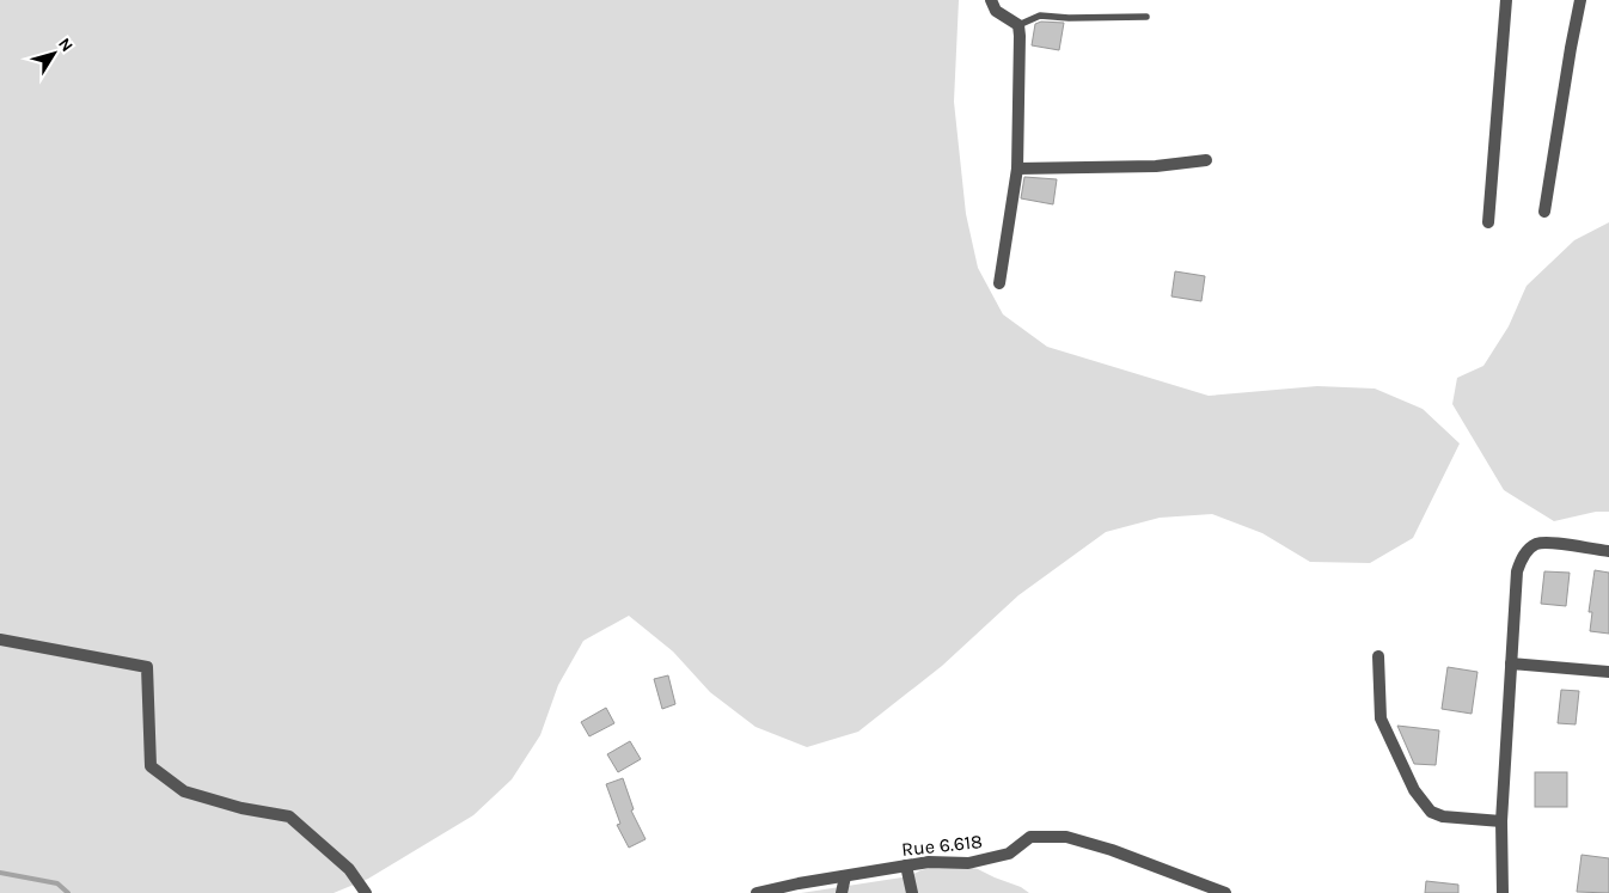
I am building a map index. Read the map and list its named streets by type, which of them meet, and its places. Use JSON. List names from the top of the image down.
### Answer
{
  "streets": {
    "street": ["Rue 6.618"]
  },
  "north": "top right"
}
